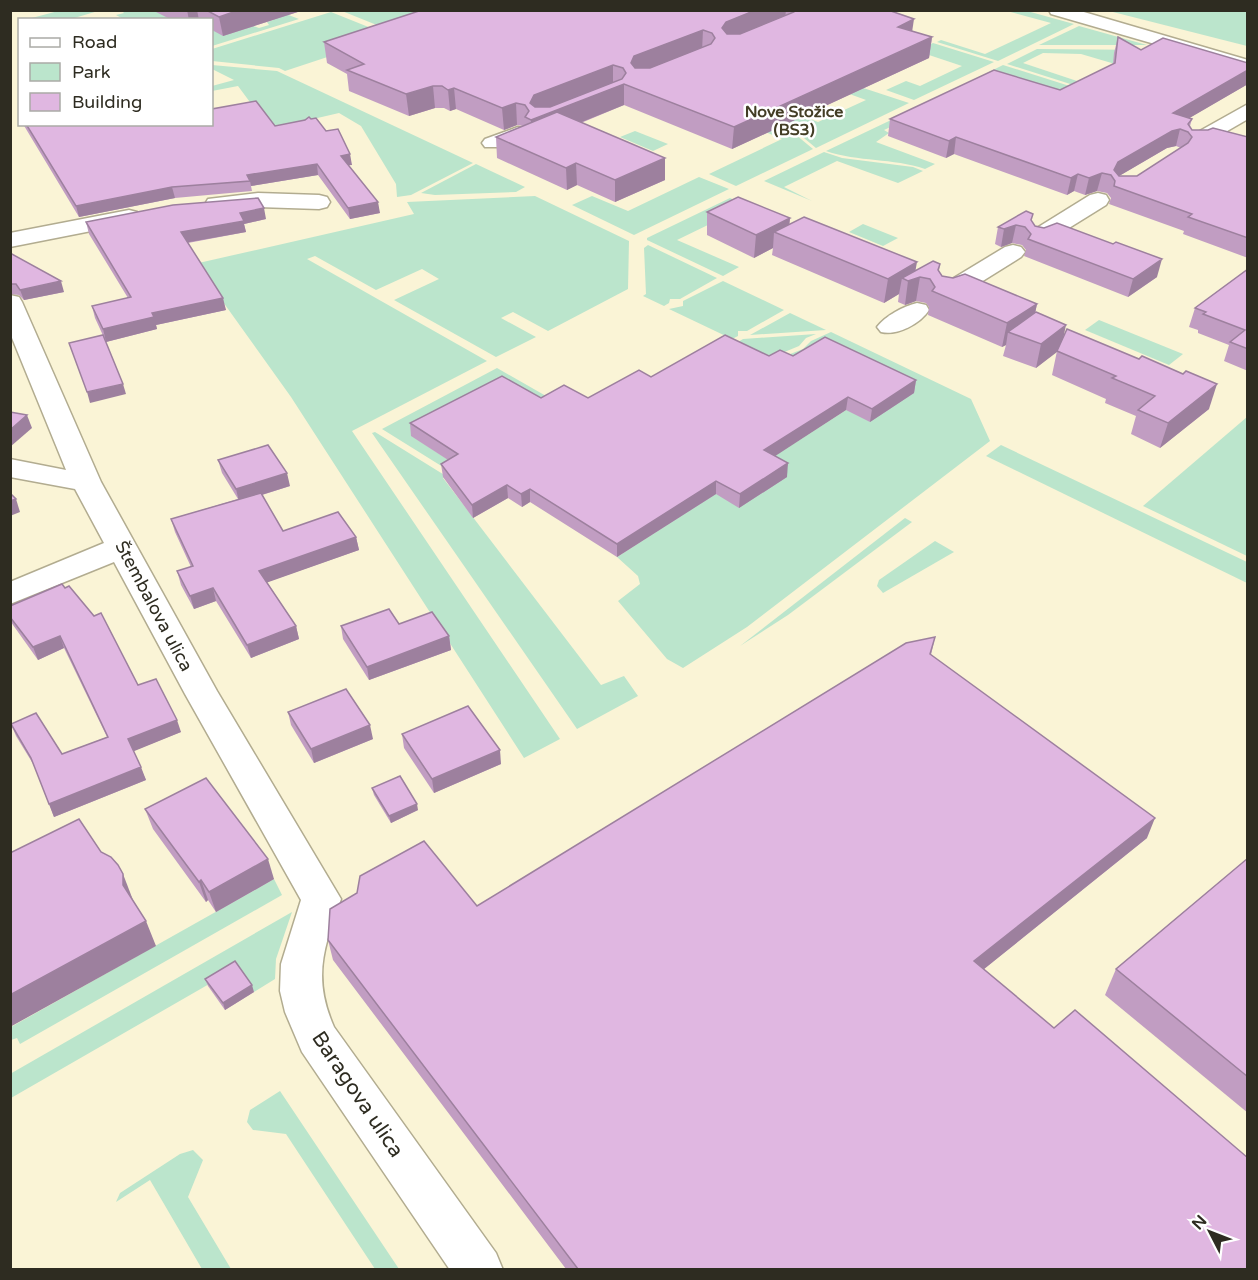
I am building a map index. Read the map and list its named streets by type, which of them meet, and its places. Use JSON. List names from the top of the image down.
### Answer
{
  "streets": {
    "street": ["Štembalova ulica", "Baragova ulica"]
  },
  "crossings": [
    ["Štembalova ulica", "Baragova ulica"]
  ],
  "districts": ["Nove Stožice (BS3)"],
  "legend": ["Road", "Park", "Building"],
  "north": "top left"
}
